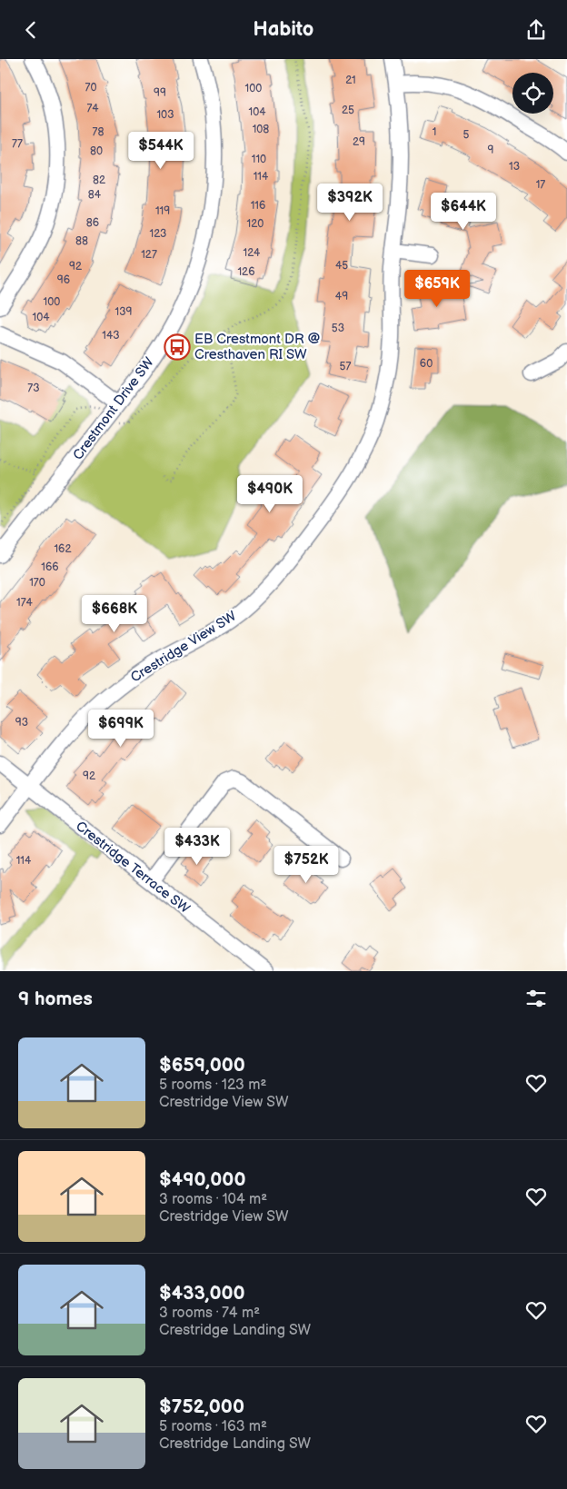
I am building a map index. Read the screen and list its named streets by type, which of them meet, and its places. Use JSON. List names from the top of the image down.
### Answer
{
  "streets": {
    "street": ["Crestmont Drive SW", "Crestridge View SW", "Crestridge Terrace SW"]
  },
  "crossings": [
    ["Crestridge View SW", "Crestridge Terrace SW"]
  ],
  "places": {
    "bus stop": ["EB Crestmont DR @ Cresthaven RI SW"]
  },
  "house_numbers": [
    "21",
    "70",
    "100",
    "99",
    "74",
    "25",
    "104",
    "103",
    "108",
    "78",
    "1",
    "5",
    "29",
    "77",
    "9",
    "80",
    "110",
    "13",
    "114",
    "82",
    "17",
    "84",
    "116",
    "119",
    "86",
    "120",
    "123",
    "88",
    "124",
    "127",
    "45",
    "92",
    "126",
    "96",
    "49",
    "100",
    "139",
    "104",
    "53",
    "143",
    "60",
    "57",
    "73",
    "162",
    "166",
    "170",
    "174",
    "93",
    "92",
    "114"
  ],
  "page": {
    "header": "Habito",
    "price": [
      "$544K",
      "$392K",
      "$644K",
      "$659K",
      "$490K",
      "$668K",
      "$699K",
      "$433K",
      "$752K"
    ],
    "heading": "9 homes",
    "list": [
      {
        "name": "$659,000",
        "note": "5 rooms · 123 m² · Crestridge View SW"
      },
      {
        "name": "$490,000",
        "note": "3 rooms · 104 m² · Crestridge View SW"
      },
      {
        "name": "$433,000",
        "note": "3 rooms · 74 m² · Crestridge Landing SW"
      },
      {
        "name": "$752,000",
        "note": "5 rooms · 163 m² · Crestridge Landing SW"
      }
    ]
  }
}
